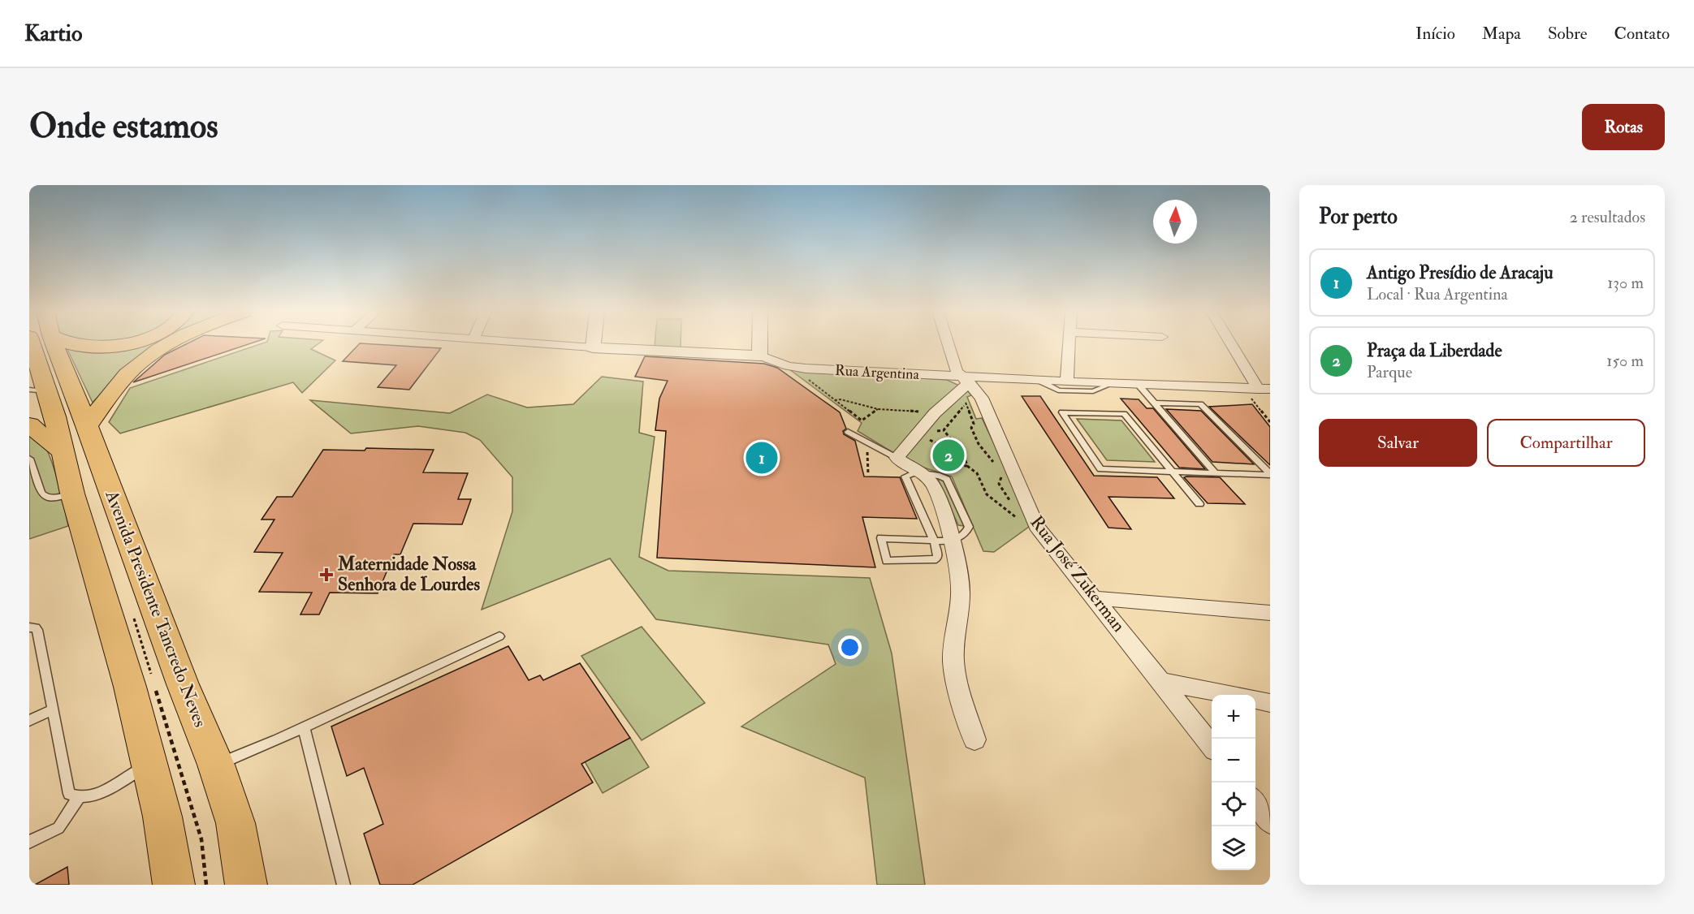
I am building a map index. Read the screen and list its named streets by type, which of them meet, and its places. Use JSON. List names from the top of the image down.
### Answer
{
  "streets": {
    "main road": ["Avenida Presidente Tancredo Neves"],
    "street": ["Rua Argentina", "Rua José Zukerman"]
  },
  "crossings": [
    ["Rua Argentina", "Rua José Zukerman"]
  ],
  "places": {
    "health": ["Maternidade Nossa Senhora de Lourdes"]
  },
  "north": "top",
  "page": {
    "header": "Kartio",
    "nav": [
      "Início",
      "Mapa",
      "Sobre",
      "Contato"
    ],
    "buttons": [
      "Rotas",
      ["Salvar", "Compartilhar"]
    ],
    "title": "Onde estamos",
    "heading": ["Por perto", "2 resultados"],
    "list": [
      {
        "mark": "1",
        "name": "Antigo Presídio de Aracaju",
        "note": "Local · Rua Argentina",
        "value": "130 m"
      },
      {
        "mark": "2",
        "name": "Praça da Liberdade",
        "note": "Parque",
        "value": "150 m"
      }
    ],
    "pins": ["2", "1"],
    "map_buttons": ["+", "−"]
  }
}
